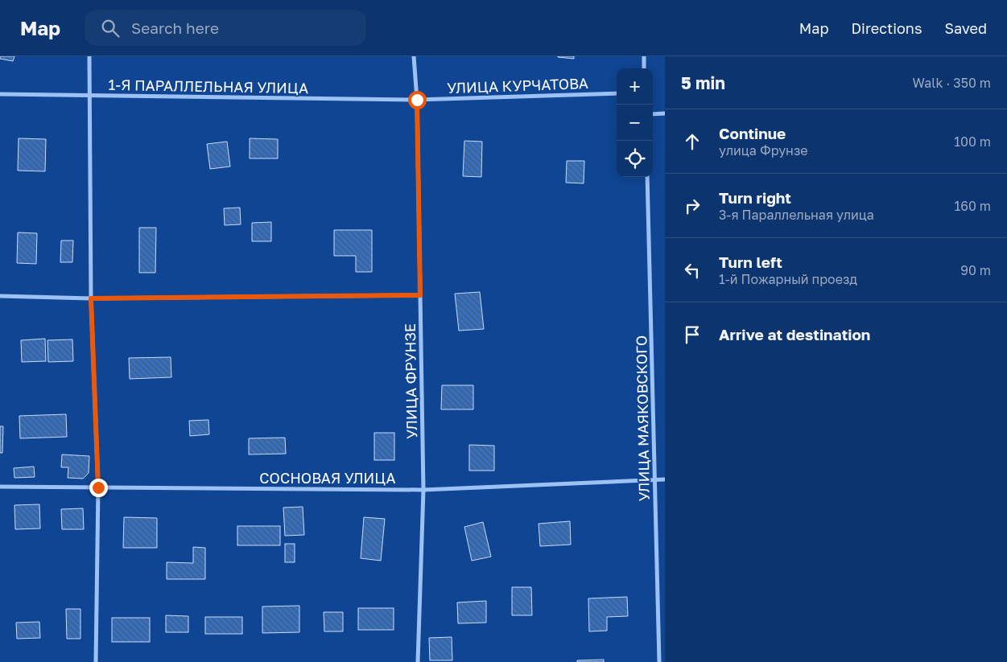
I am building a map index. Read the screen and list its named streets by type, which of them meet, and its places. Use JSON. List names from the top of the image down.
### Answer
{
  "streets": {
    "street": [
      "УЛИЦА КУРЧАТОВА",
      "1-Я ПАРАЛЛЕЛЬНАЯ УЛИЦА",
      "УЛИЦА ФРУНЗЕ",
      "УЛИЦА МАЯКОВСКОГО",
      "СОСНОВАЯ УЛИЦА"
    ]
  },
  "crossings": [
    ["УЛИЦА КУРЧАТОВА", "1-Я ПАРАЛЛЕЛЬНАЯ УЛИЦА"],
    ["УЛИЦА КУРЧАТОВА", "УЛИЦА ФРУНЗЕ"],
    ["1-Я ПАРАЛЛЕЛЬНАЯ УЛИЦА", "УЛИЦА ФРУНЗЕ"],
    ["УЛИЦА ФРУНЗЕ", "СОСНОВАЯ УЛИЦА"],
    ["УЛИЦА МАЯКОВСКОГО", "СОСНОВАЯ УЛИЦА"]
  ],
  "page": {
    "header": "Map",
    "search": "Search here",
    "nav": ["Map", "Directions", "Saved"],
    "heading": ["5 min", "Walk · 350 m"],
    "map_buttons": ["+", "−"],
    "list": [
      ["Continue", "улица Фрунзе", "100 m"],
      ["Turn right", "3-я Параллельная улица", "160 m"],
      ["Turn left", "1-й Пожарный проезд", "90 m"],
      "Arrive at destination"
    ]
  }
}
